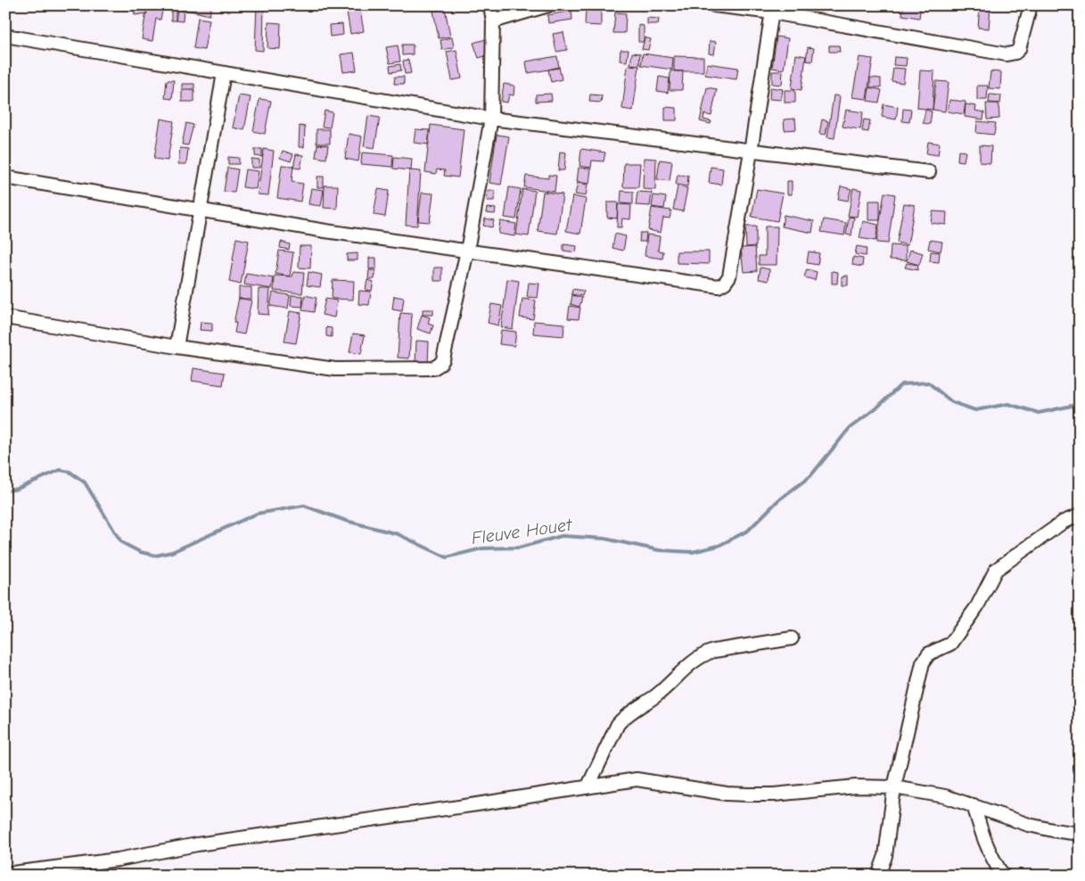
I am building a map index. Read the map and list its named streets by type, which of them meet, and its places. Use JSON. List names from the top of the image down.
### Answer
{
  "water": ["Fleuve Houet"]
}
